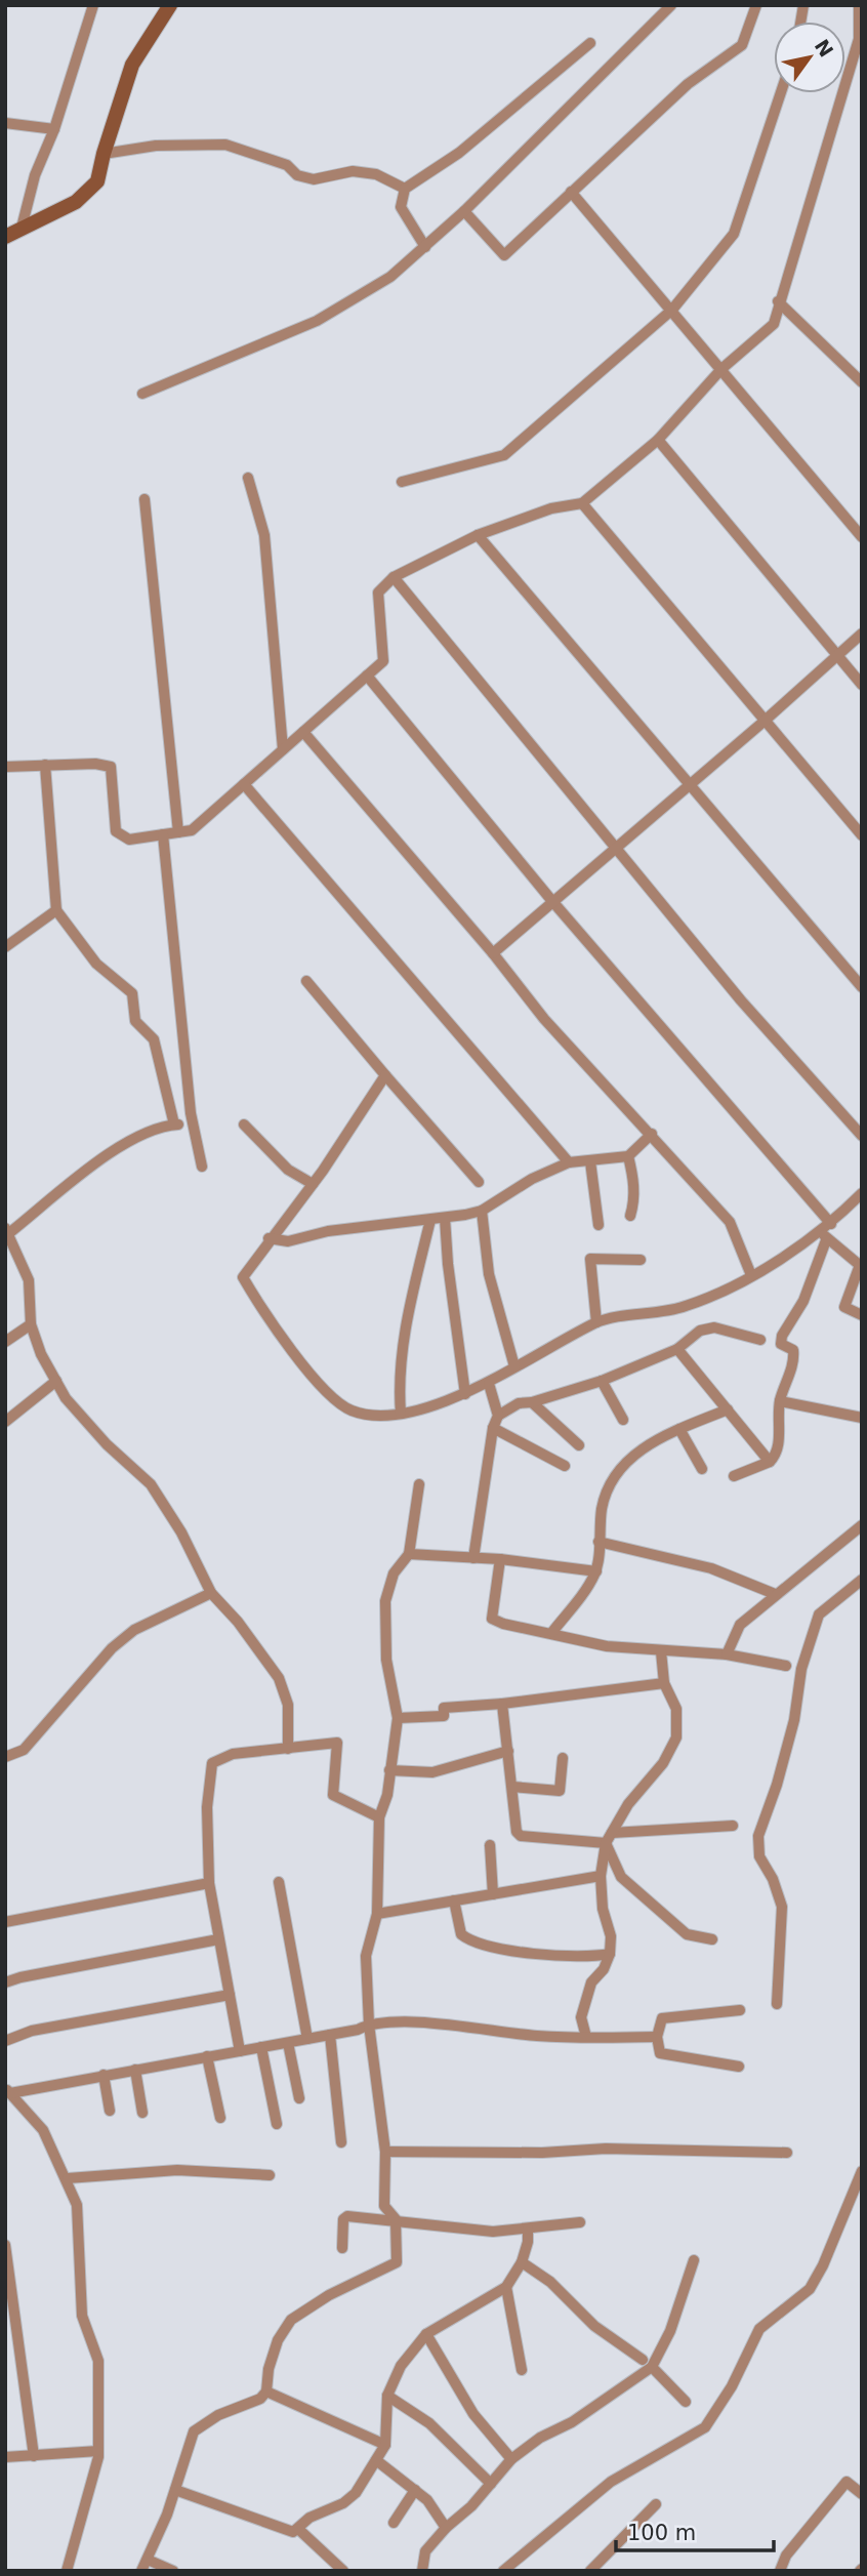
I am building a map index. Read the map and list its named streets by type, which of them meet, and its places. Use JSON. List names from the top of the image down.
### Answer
{
  "scale_bar": "100 m",
  "north": "top right"
}
